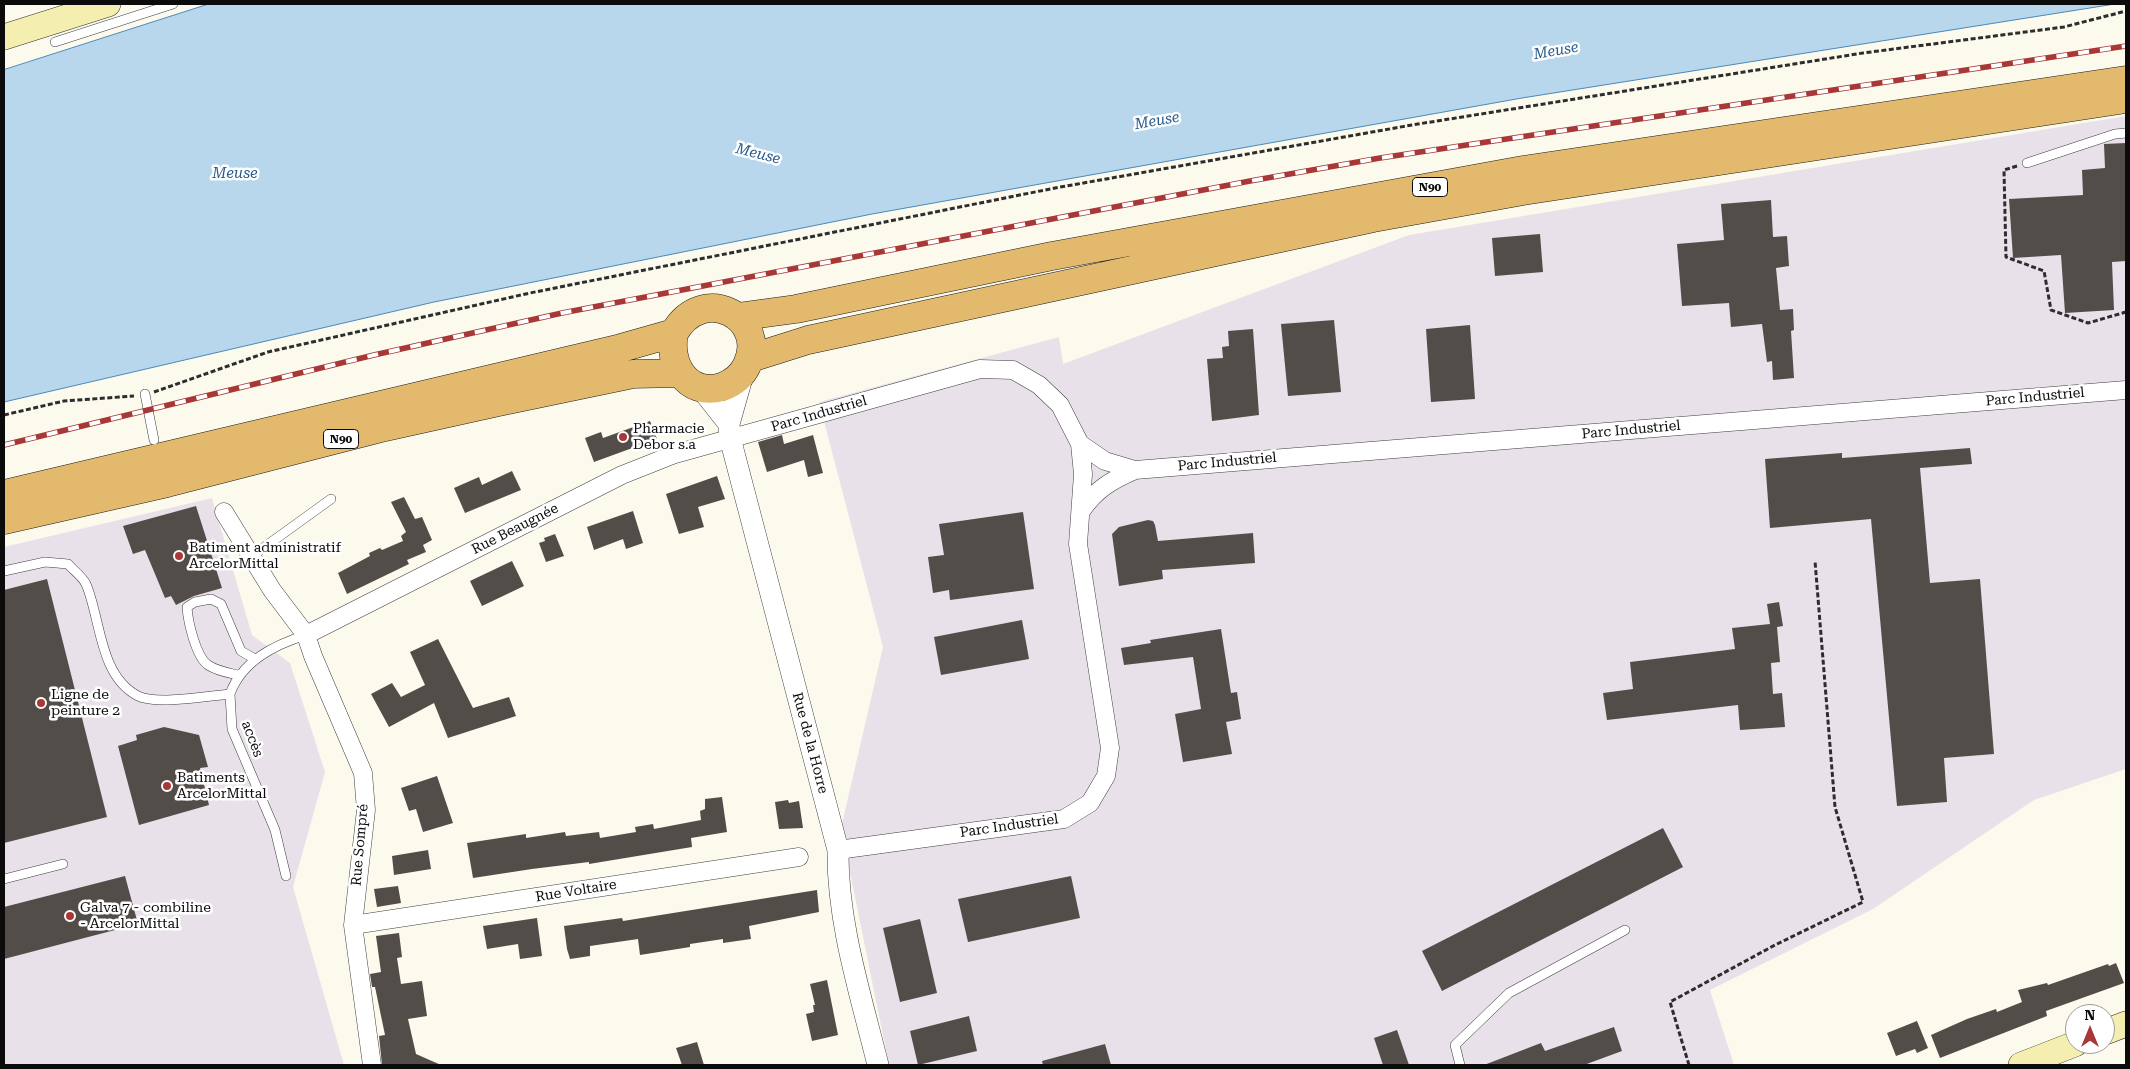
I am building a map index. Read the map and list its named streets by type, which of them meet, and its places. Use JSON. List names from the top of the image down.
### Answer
{
  "streets": {
    "highway": ["N90"],
    "street": [
      "Parc Industriel",
      "Rue Beaugnée",
      "Rue de la Horre",
      "Rue Sompré",
      "Rue Voltaire"
    ],
    "lane": ["accès"]
  },
  "crossings": [
    ["Parc Industriel", "Rue Beaugnée"],
    ["Parc Industriel", "Rue de la Horre"],
    ["Rue Beaugnée", "Rue de la Horre"],
    ["Rue Beaugnée", "Rue Sompré"],
    ["Rue Sompré", "Rue Voltaire"]
  ],
  "water": ["Meuse"],
  "places": [
    "Pharmacie Debor s.a",
    "Batiment administratif ArcelorMittal",
    "Ligne de peinture 2",
    "Batiments ArcelorMittal",
    "Galva 7 - combiline - ArcelorMittal"
  ],
  "north": "top"
}
